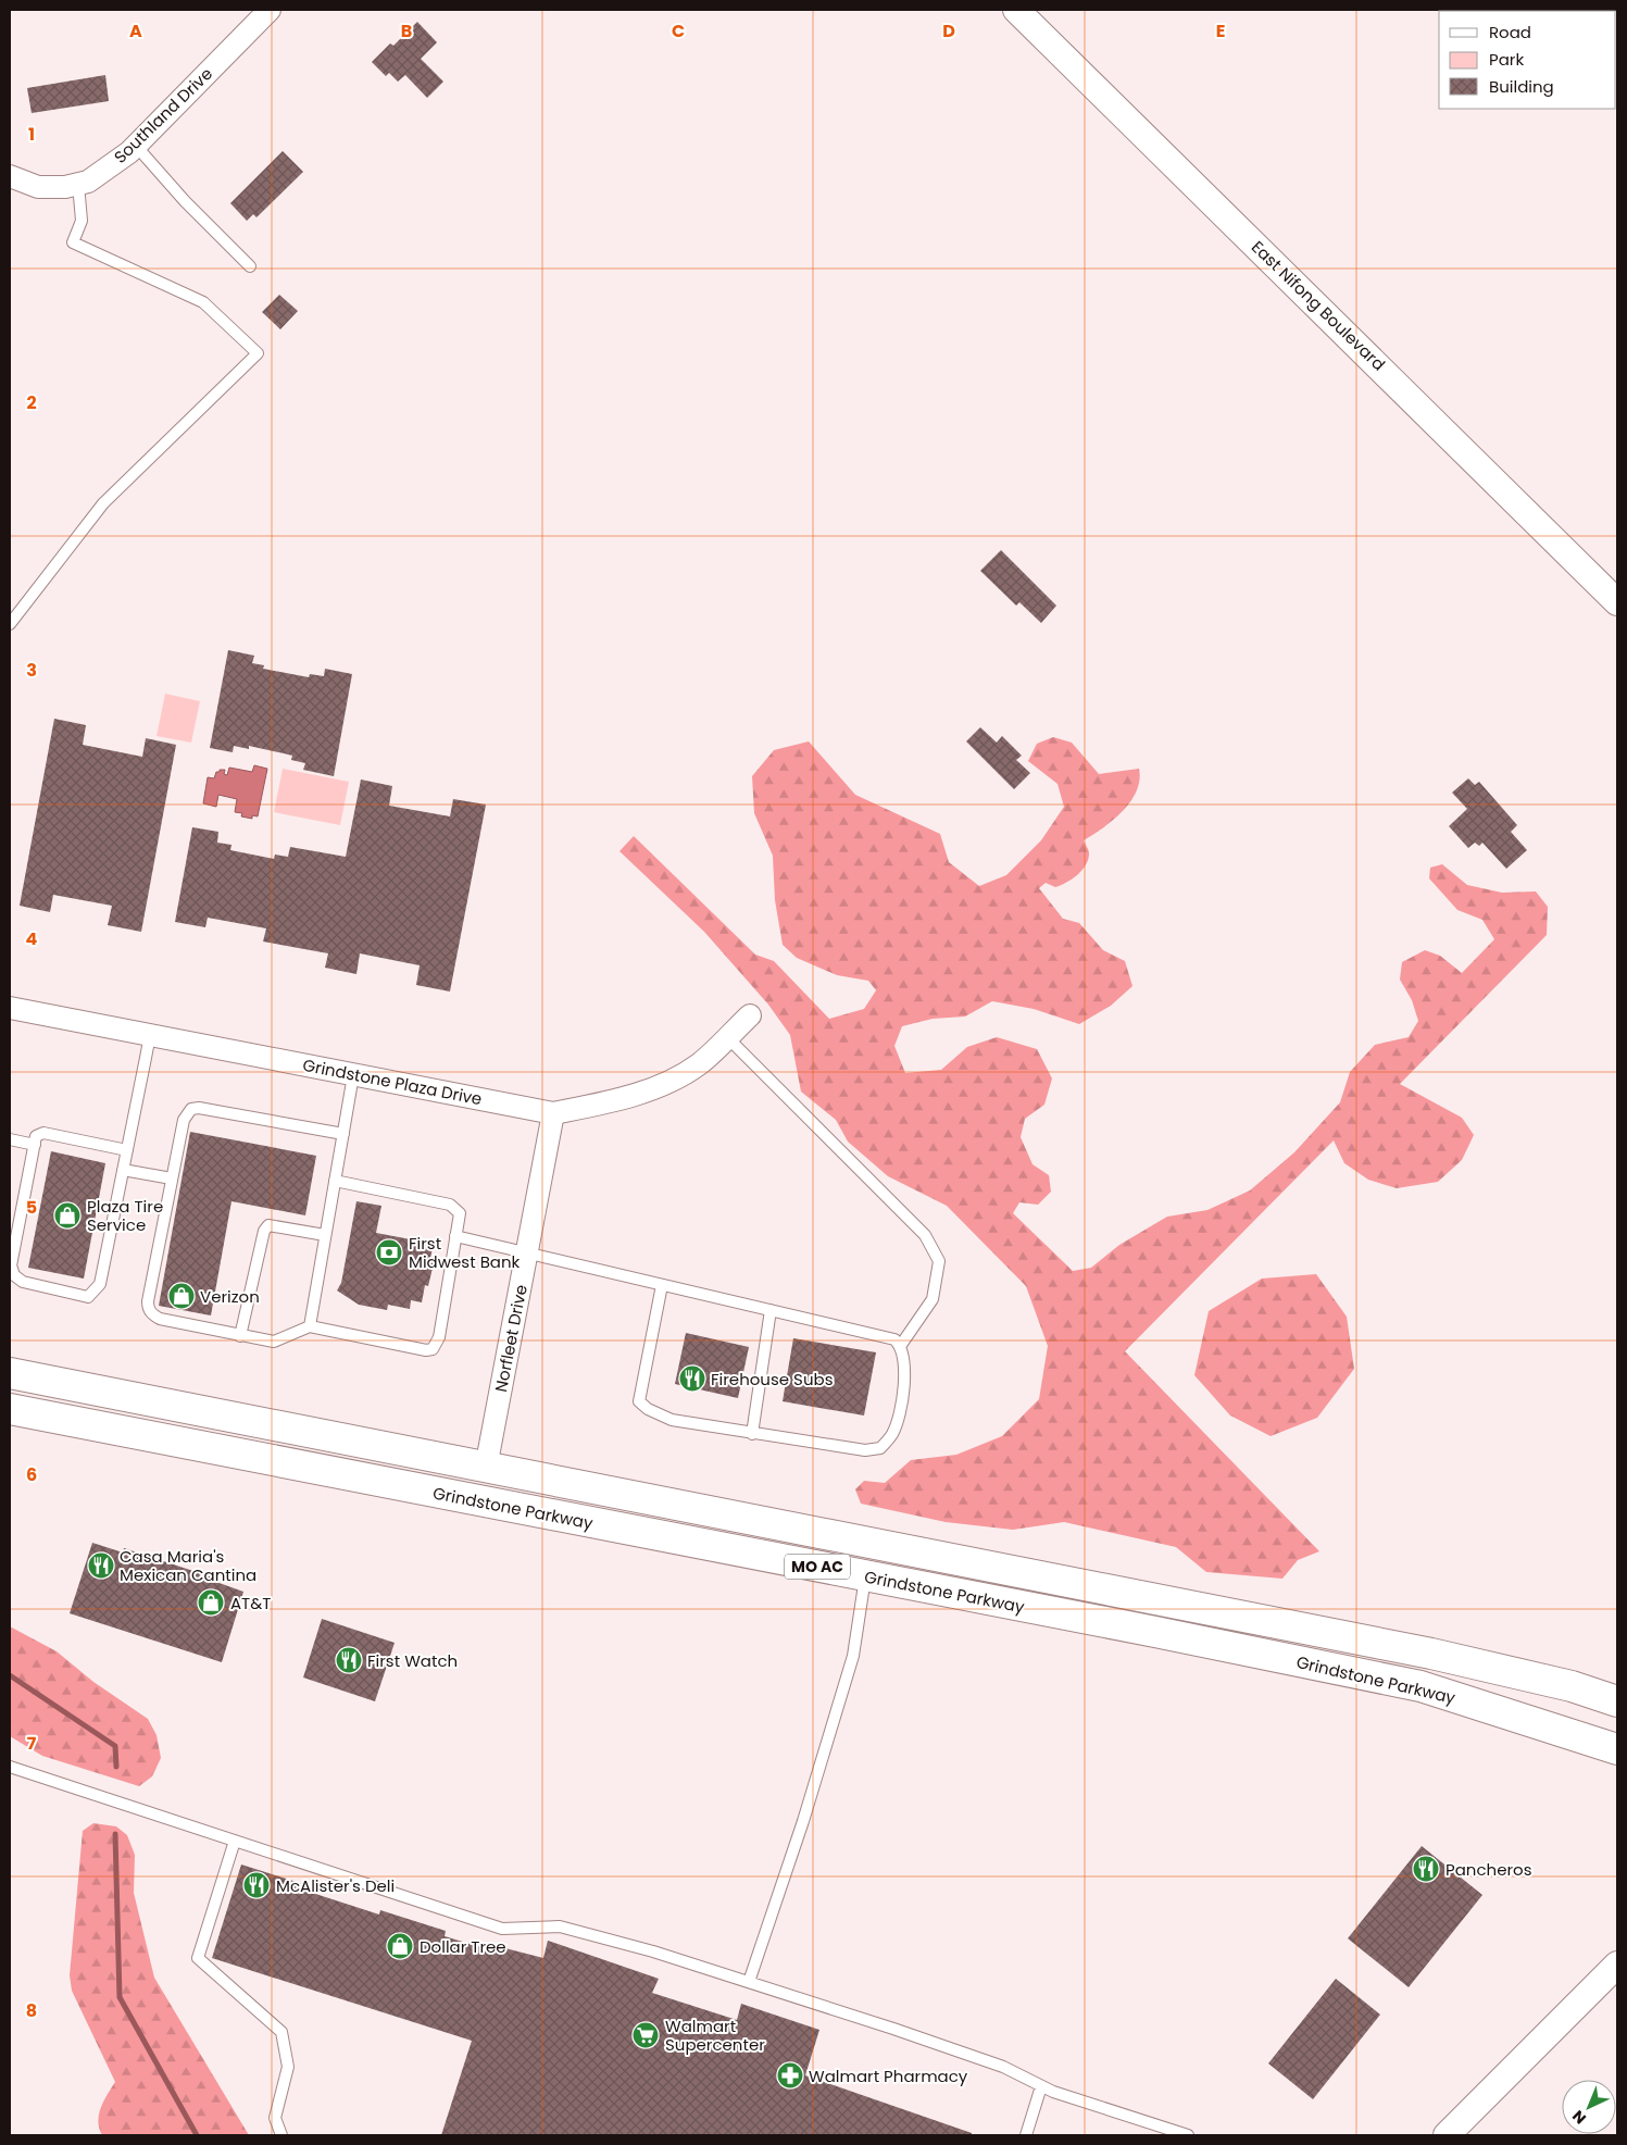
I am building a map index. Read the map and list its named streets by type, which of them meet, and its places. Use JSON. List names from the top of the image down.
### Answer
{
  "streets": {
    "main road": ["Grindstone Parkway", "MO AC"],
    "street": [
      "Southland Drive",
      "East Nifong Boulevard",
      "Grindstone Plaza Drive",
      "Norfleet Drive"
    ]
  },
  "crossings": [
    ["Grindstone Plaza Drive", "Norfleet Drive"],
    ["Norfleet Drive", "Grindstone Parkway"]
  ],
  "places": {
    "shop": [
      "Plaza Tire Service",
      "Verizon",
      "AT&T",
      "Dollar Tree"
    ],
    "bank": ["First Midwest Bank"],
    "restaurant": [
      "Firehouse Subs",
      "Casa Maria's Mexican Cantina",
      "First Watch",
      "Pancheros",
      "McAlister's Deli"
    ],
    "supermarket": ["Walmart Supercenter"],
    "pharmacy": ["Walmart Pharmacy"]
  },
  "legend": ["Road", "Park", "Building"],
  "north": "bottom left",
  "grid": {
    "columns": [
      "A",
      "B",
      "C",
      "D",
      "E"
    ],
    "rows": [
      "1",
      "2",
      "3",
      "4",
      "5",
      "6",
      "7",
      "8"
    ]
  }
}
